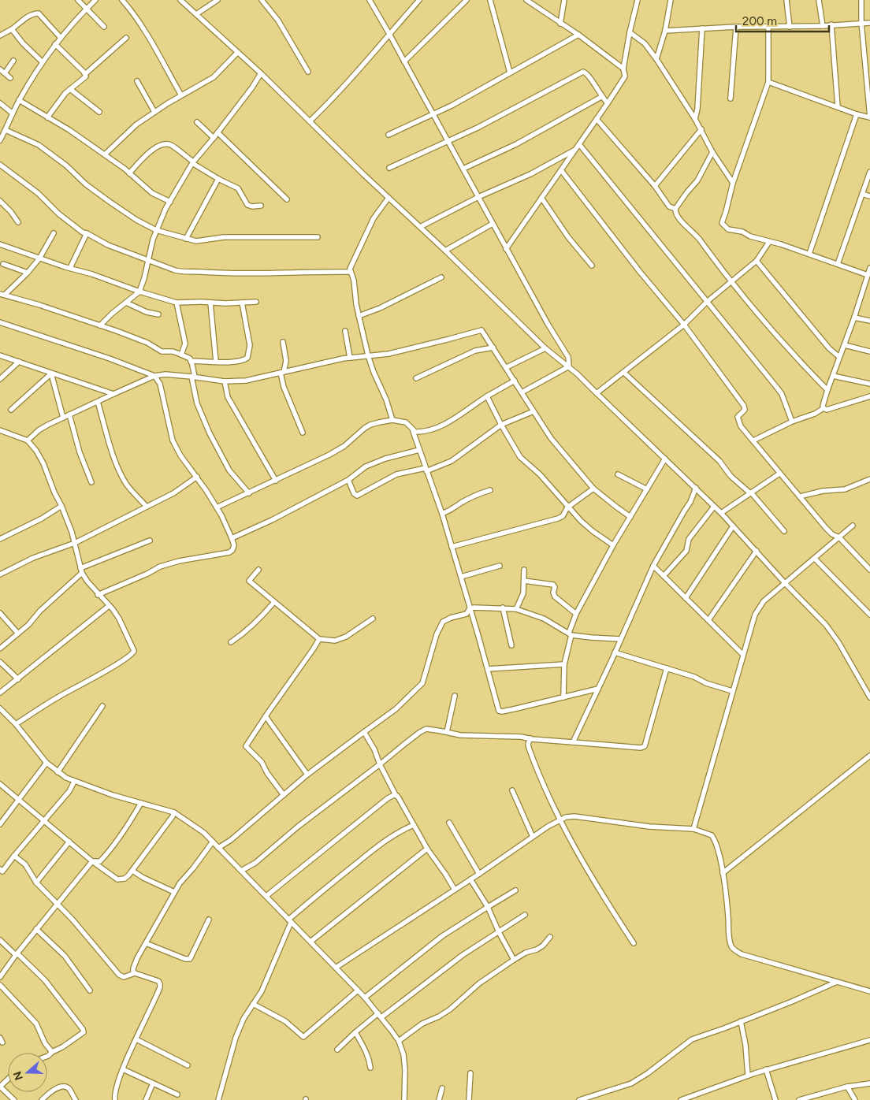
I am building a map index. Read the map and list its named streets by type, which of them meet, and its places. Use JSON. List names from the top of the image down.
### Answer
{
  "scale_bar": "200 m",
  "north": "left"
}
